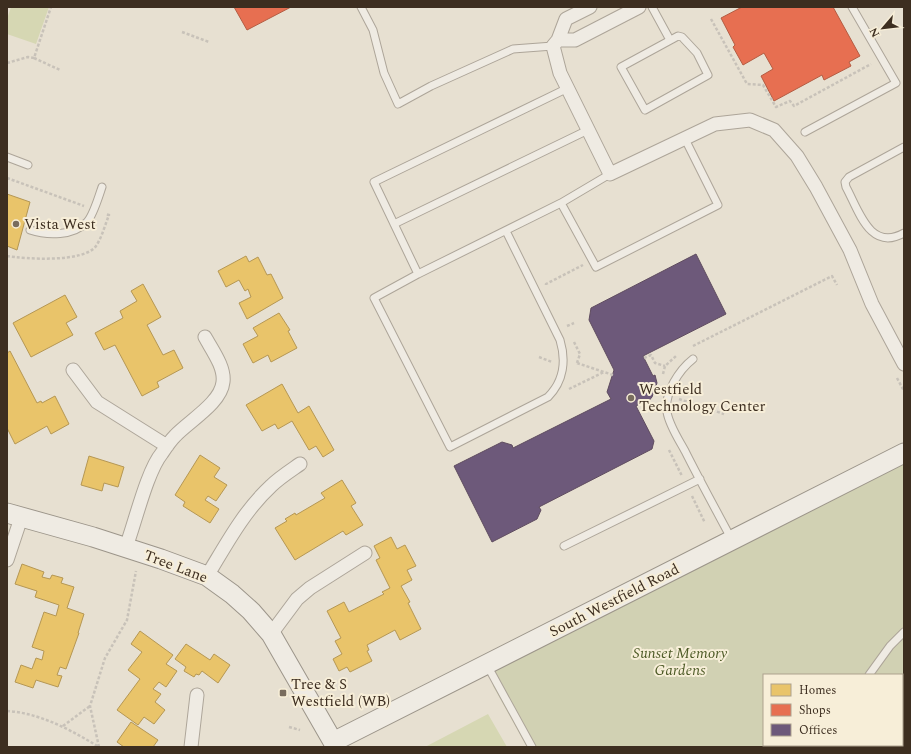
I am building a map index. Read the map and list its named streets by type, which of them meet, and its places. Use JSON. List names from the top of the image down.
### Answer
{
  "streets": {
    "street": ["Tree Lane", "South Westfield Road"]
  },
  "crossings": [
    ["Tree Lane", "South Westfield Road"]
  ],
  "parks": ["Sunset Memory Gardens"],
  "places": {
    "other": ["Vista West", "Westfield Technology Center"],
    "transit": ["Tree & S Westfield (WB)"]
  },
  "legend": ["Homes", "Shops", "Offices"],
  "north": "bottom left"
}
